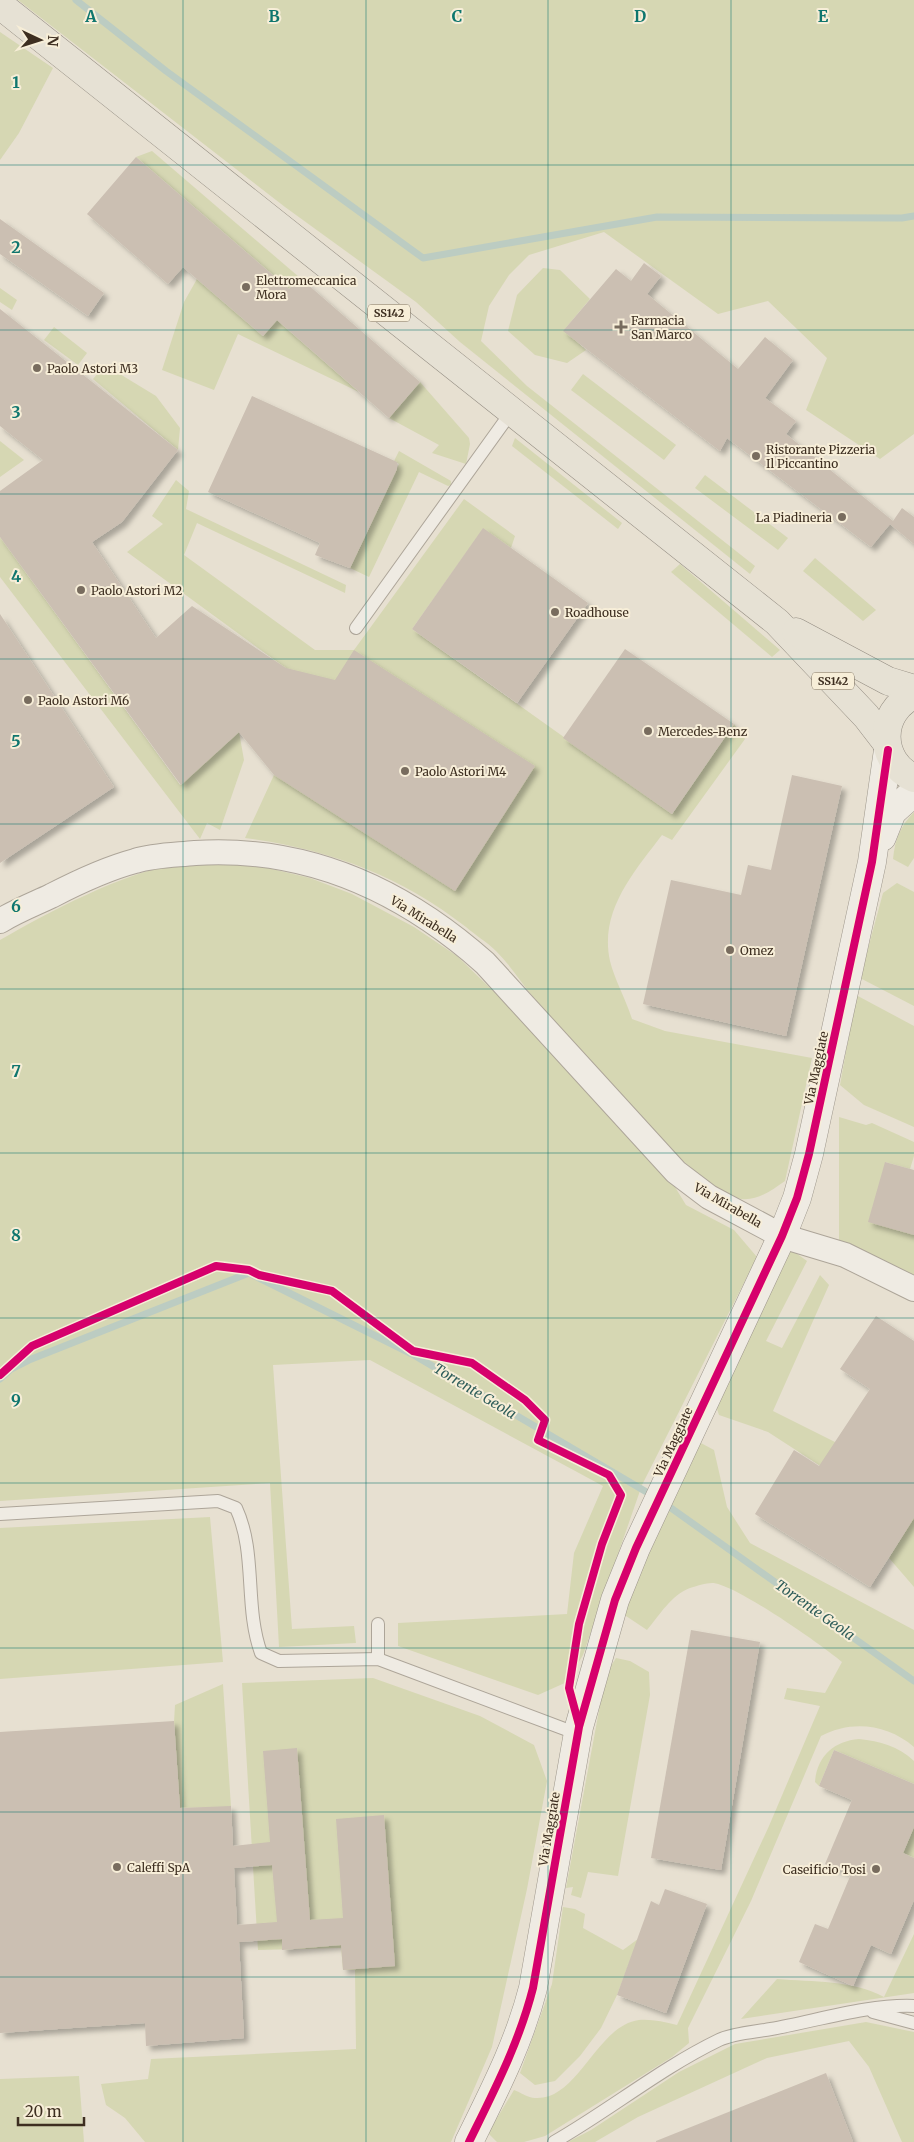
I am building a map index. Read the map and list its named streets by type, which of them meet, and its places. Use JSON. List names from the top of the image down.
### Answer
{
  "streets": {
    "main road": ["SS142"],
    "street": ["Via Mirabella", "Via Maggiate"]
  },
  "crossings": [
    ["SS142", "Via Maggiate"],
    ["Via Mirabella", "Via Maggiate"]
  ],
  "water": ["Torrente Geola"],
  "places": {
    "other": [
      "Elettromeccanica Mora",
      "Paolo Astori M3",
      "Ristorante Pizzeria Il Piccantino",
      "La Piadineria",
      "Paolo Astori M2",
      "Roadhouse",
      "Paolo Astori M6",
      "Mercedes-Benz",
      "Paolo Astori M4",
      "Omez",
      "Caleffi SpA",
      "Caseificio Tosi"
    ],
    "health": ["Farmacia San Marco"]
  },
  "scale_bar": "20 m",
  "north": "right",
  "grid": {
    "columns": [
      "A",
      "B",
      "C",
      "D",
      "E"
    ],
    "rows": [
      "1",
      "2",
      "3",
      "4",
      "5",
      "6",
      "7",
      "8",
      "9"
    ]
  }
}
